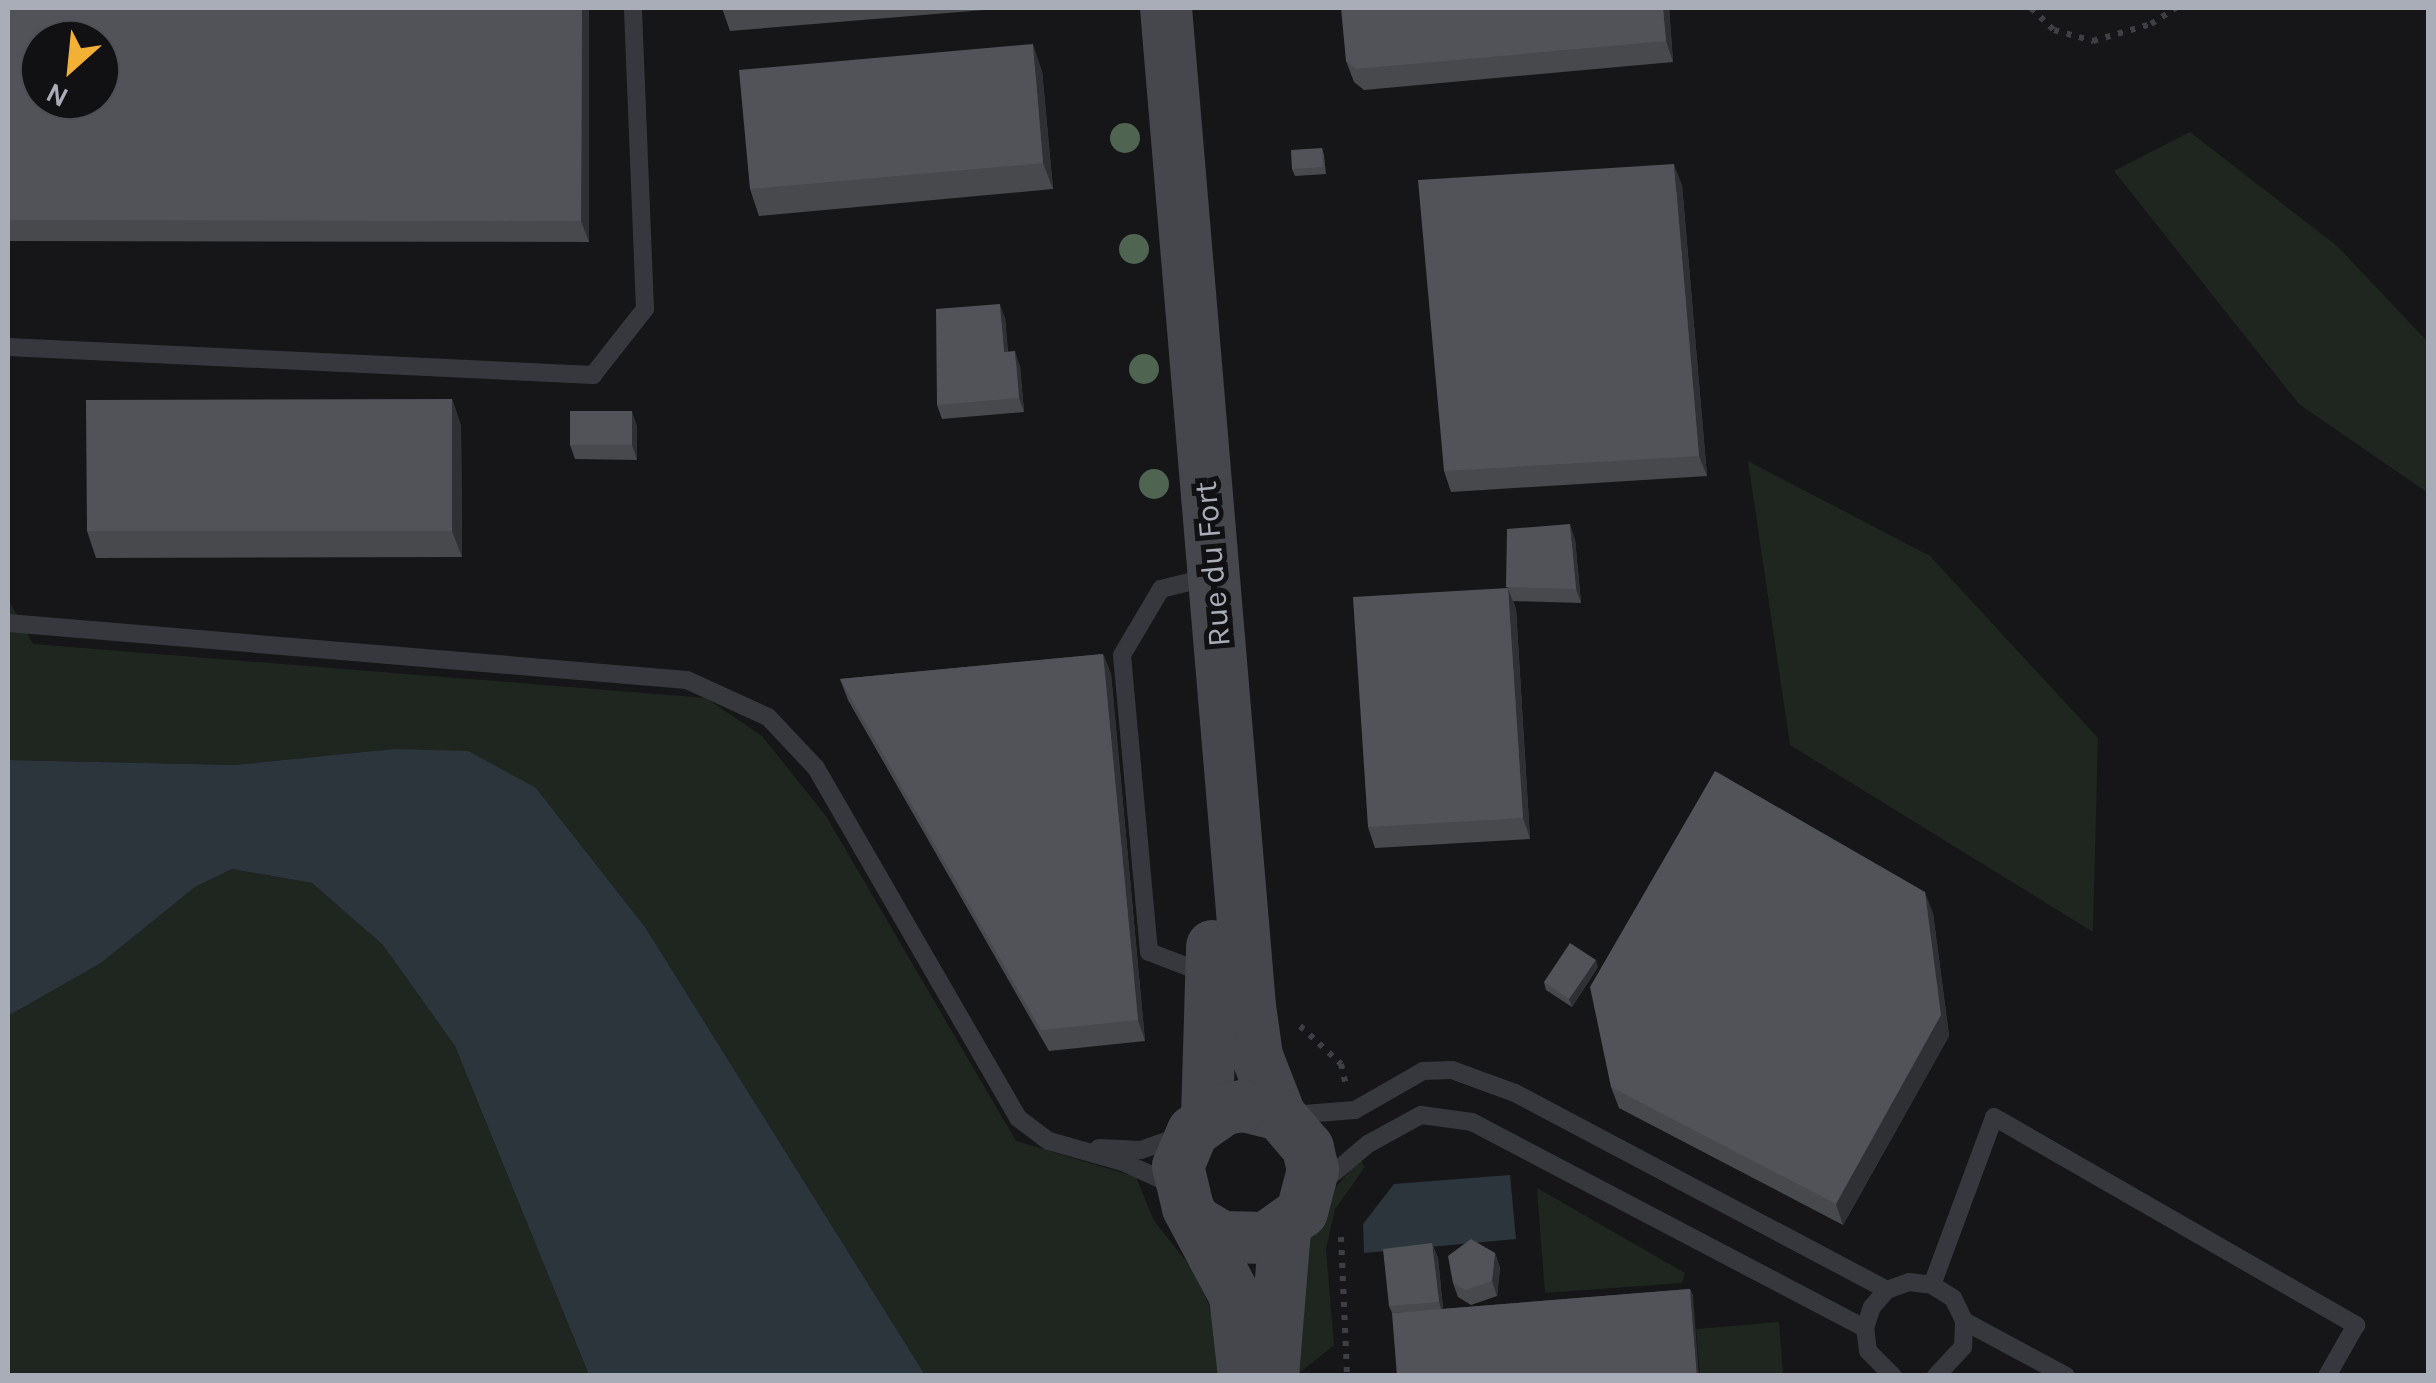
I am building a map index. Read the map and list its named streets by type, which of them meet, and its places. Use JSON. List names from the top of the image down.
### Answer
{
  "streets": {
    "main road": ["Rue du Fort"]
  },
  "north": "bottom left"
}
